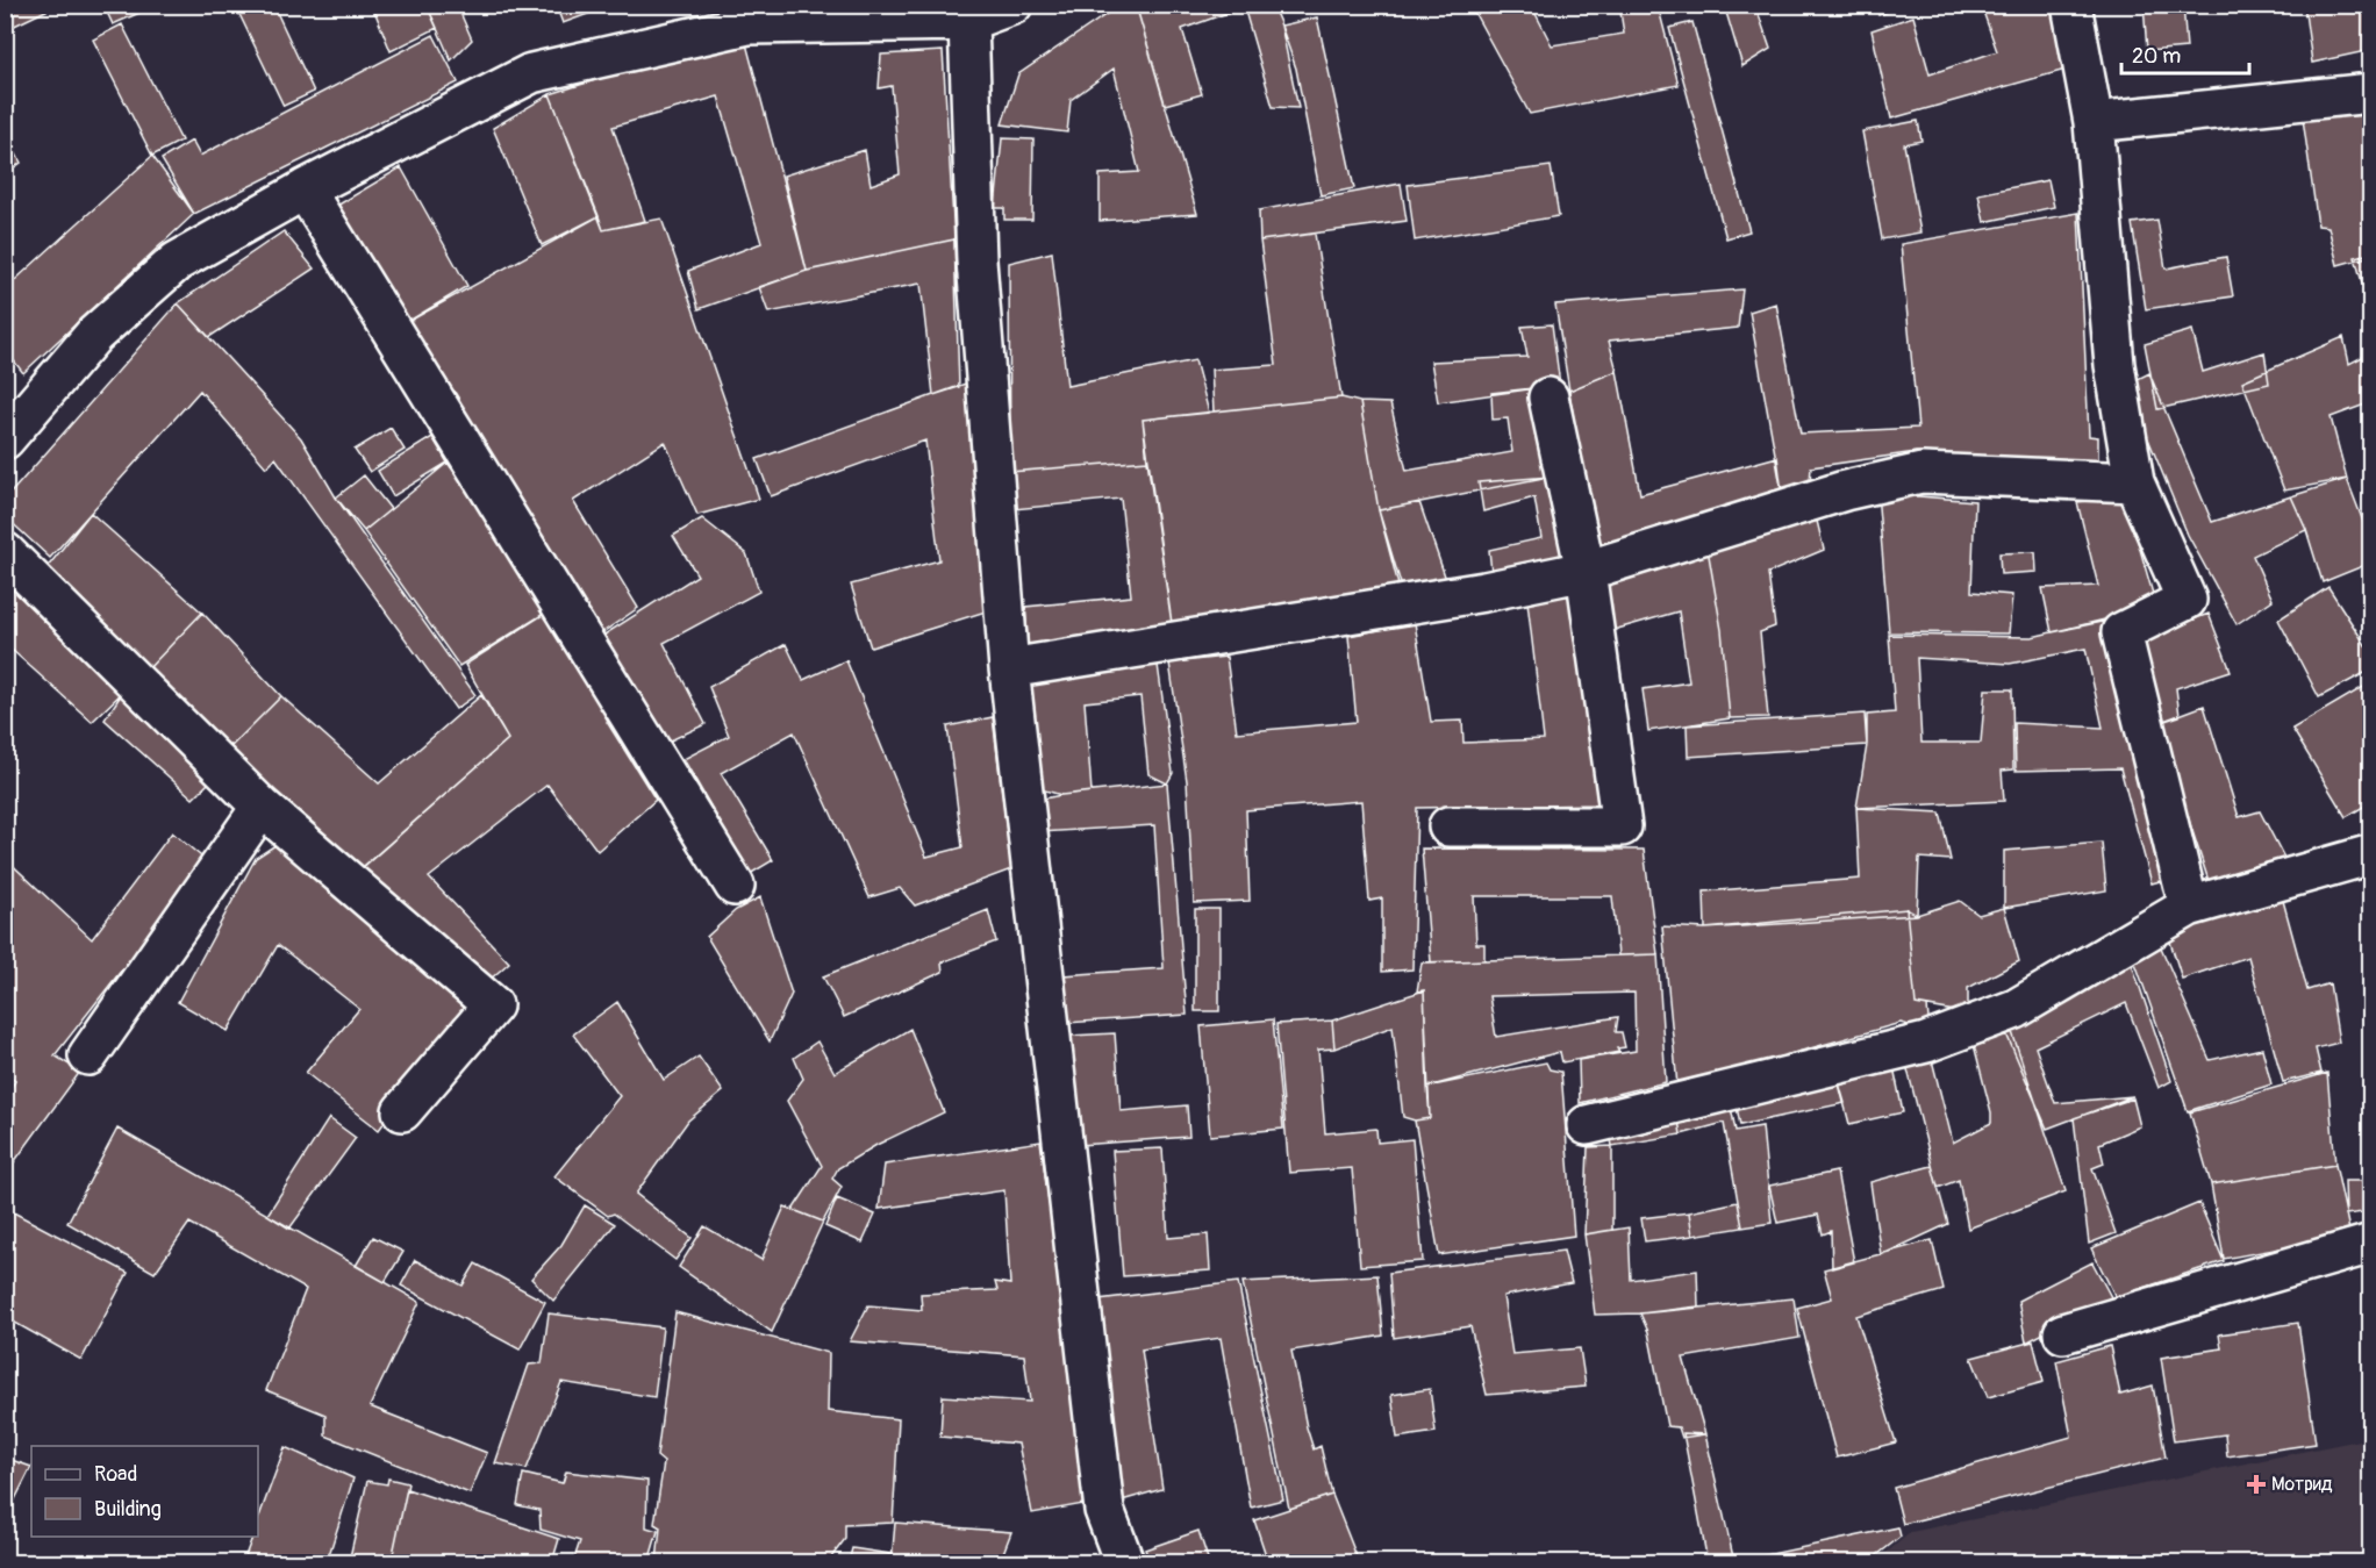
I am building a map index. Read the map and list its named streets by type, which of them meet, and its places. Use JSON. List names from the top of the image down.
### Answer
{
  "places": {
    "health": ["Мотрид"]
  },
  "legend": ["Road", "Building"],
  "scale_bar": "20 m"
}
